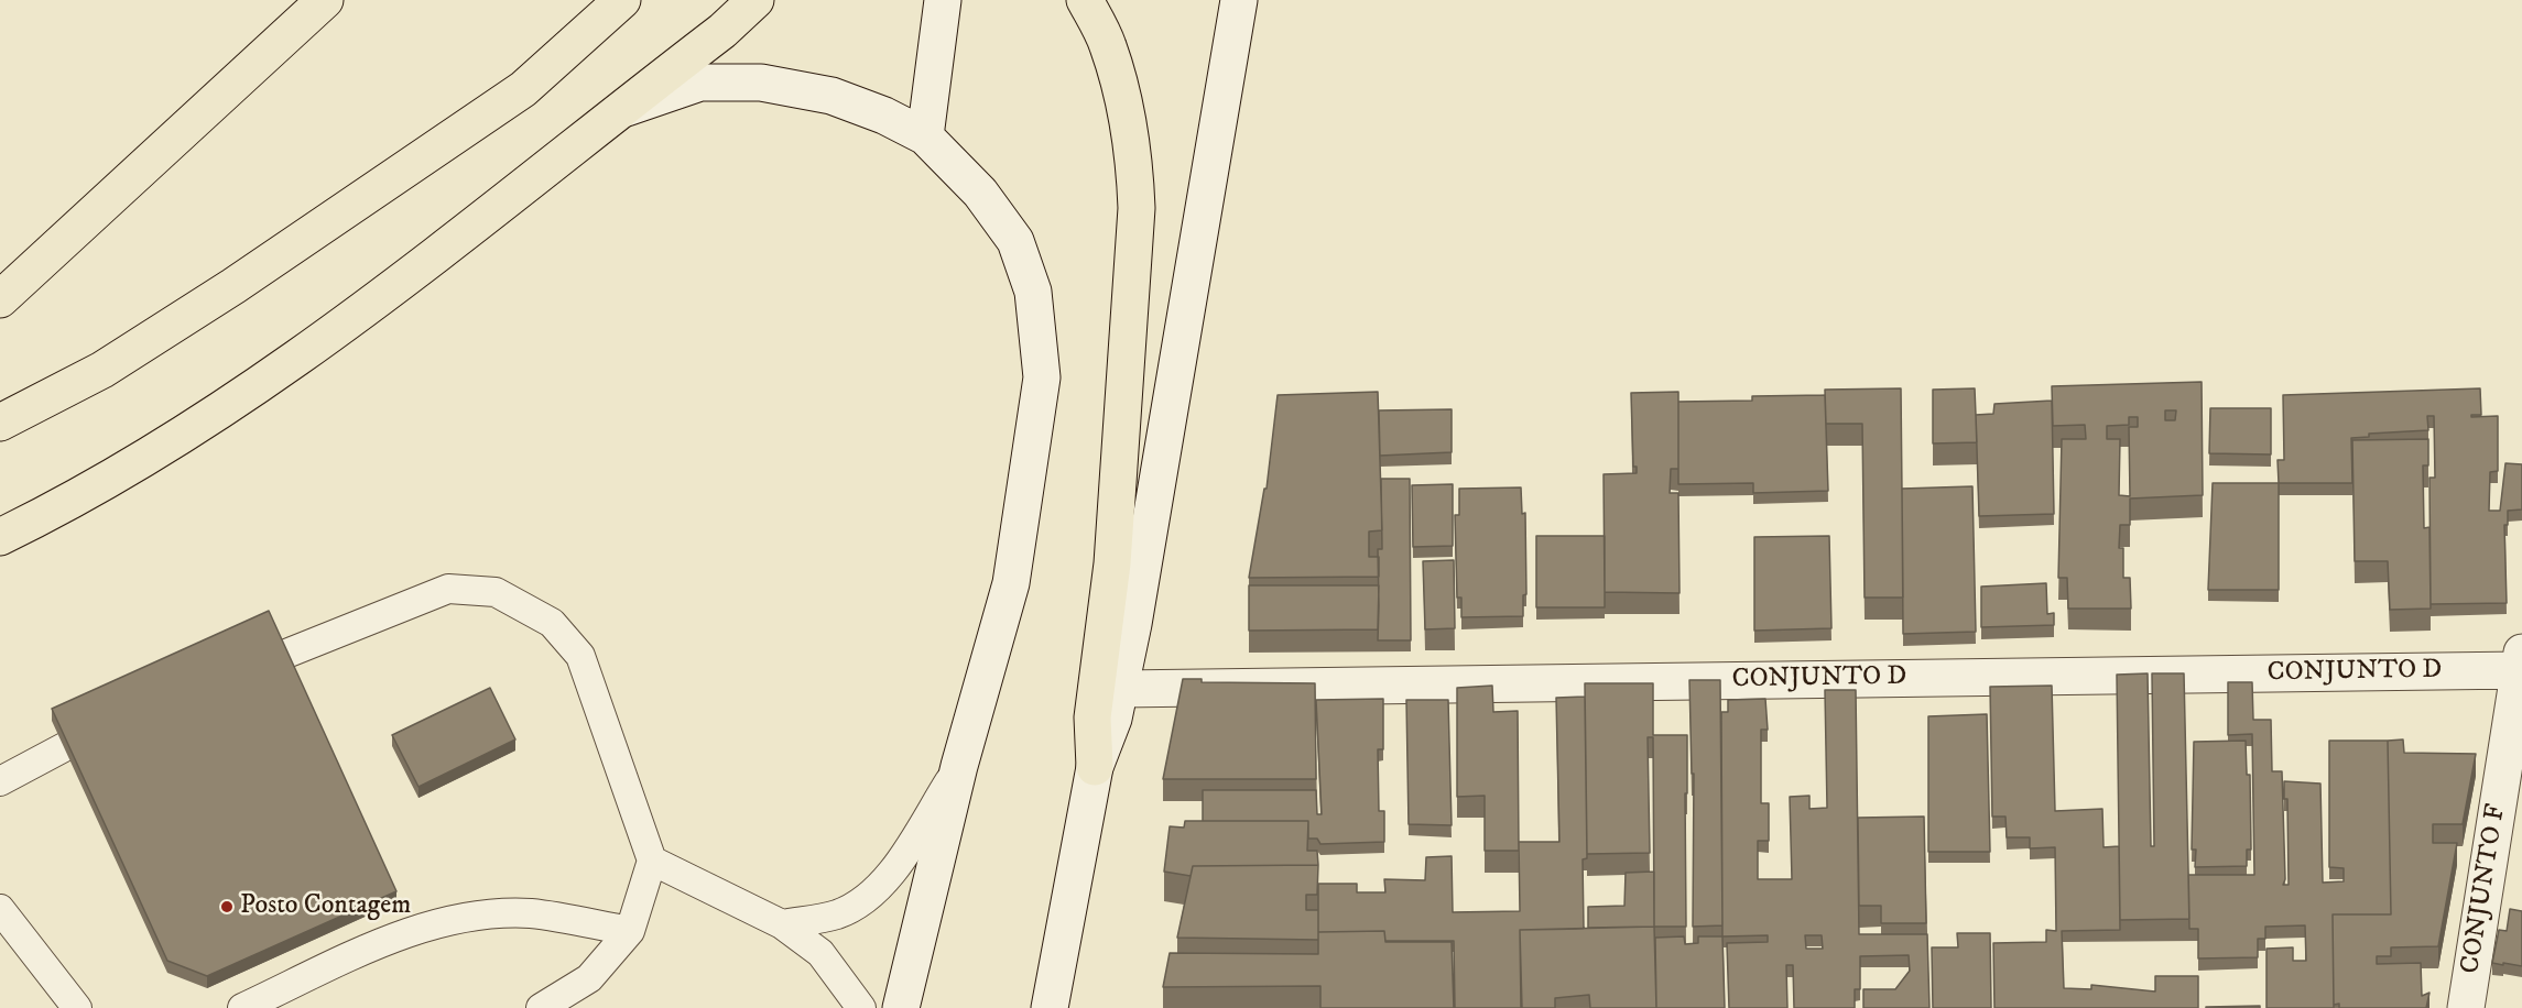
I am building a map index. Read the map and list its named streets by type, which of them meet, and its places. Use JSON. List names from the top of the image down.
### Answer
{
  "streets": {
    "main road": ["CONJUNTO D", "CONJUNTO F"]
  },
  "crossings": [
    ["CONJUNTO D", "CONJUNTO F"]
  ],
  "places": ["Posto Contagem"]
}
